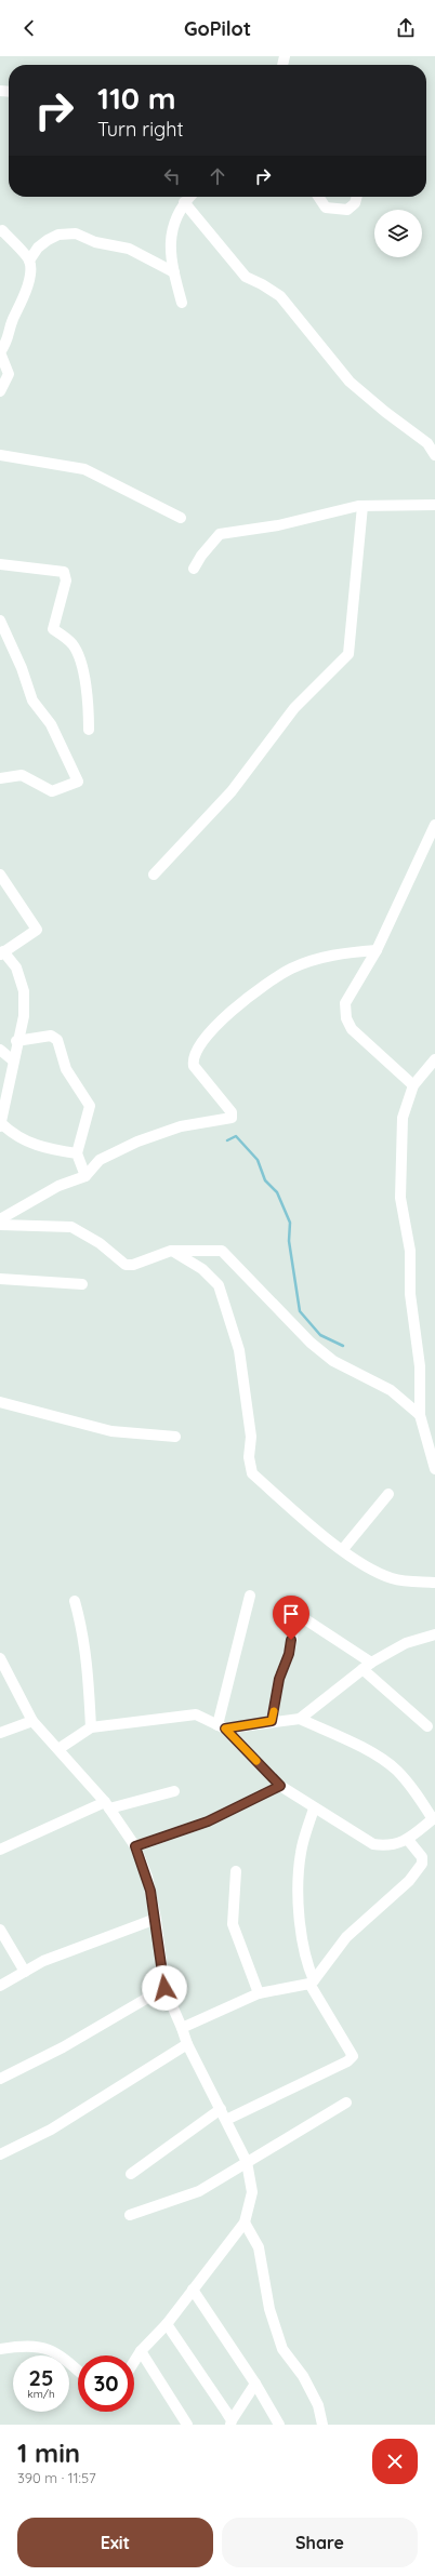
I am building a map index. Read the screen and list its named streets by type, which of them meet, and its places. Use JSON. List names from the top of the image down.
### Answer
{
  "page": {
    "header": "GoPilot",
    "turn": ["110 m", "Turn right"],
    "speed": "25 km/h",
    "limit": "30",
    "heading": ["1 min", "390 m · 11:57"],
    "buttons": ["Exit", "Share"]
  }
}
